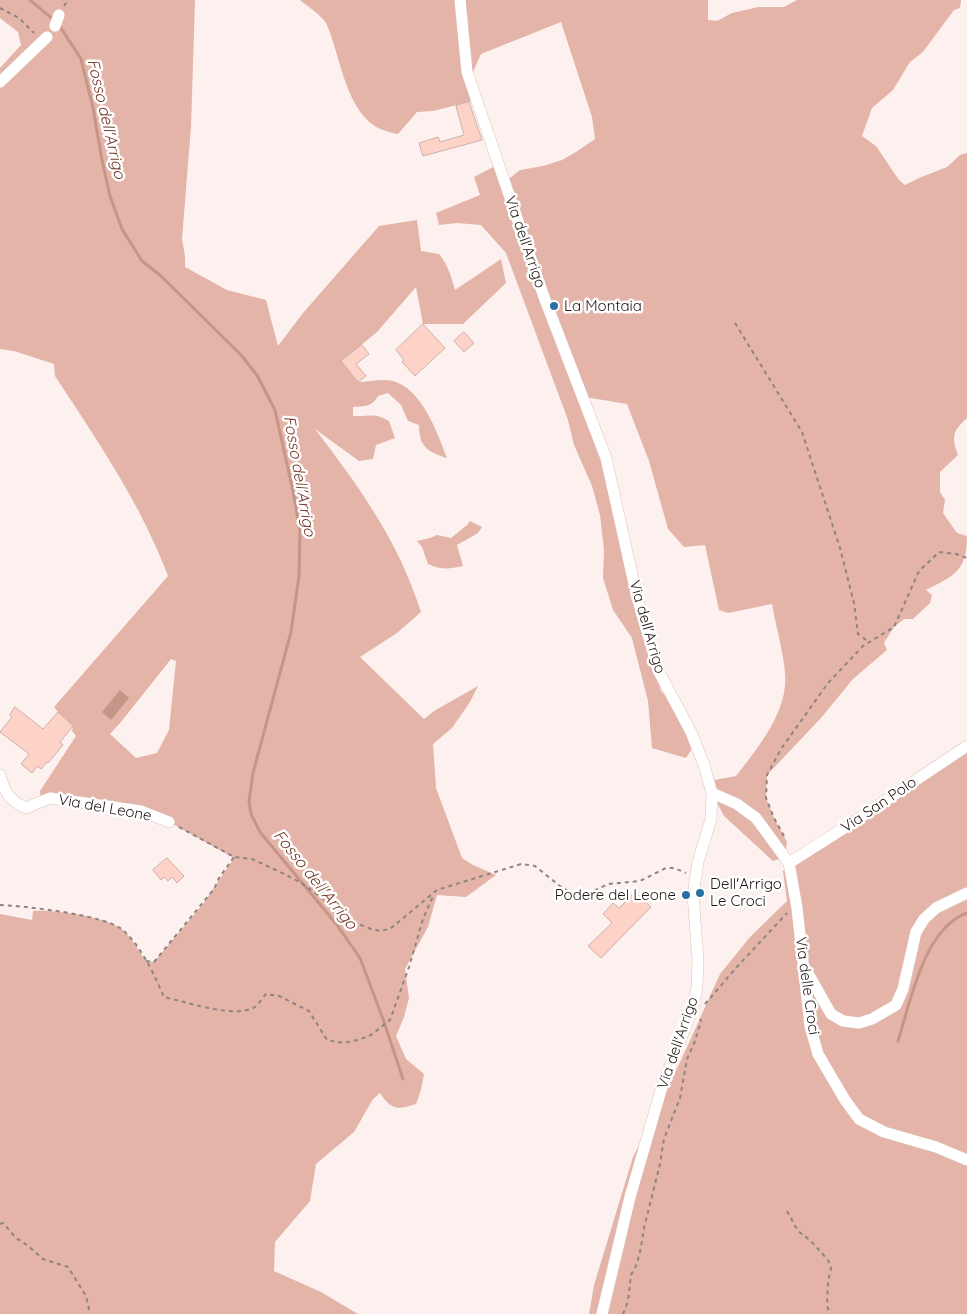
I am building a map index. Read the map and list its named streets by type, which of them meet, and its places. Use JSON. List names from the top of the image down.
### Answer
{
  "streets": {
    "street": [
      "Via dell'Arrigo",
      "Via San Polo",
      "Via del Leone",
      "Via delle Croci"
    ]
  },
  "crossings": [
    ["Via dell'Arrigo", "Via delle Croci"],
    ["Via San Polo", "Via delle Croci"]
  ],
  "water": ["Fosso dell'Arrigo"],
  "places": ["La Montaia", "Dell'Arrigo Le Croci", "Podere del Leone"]
}
